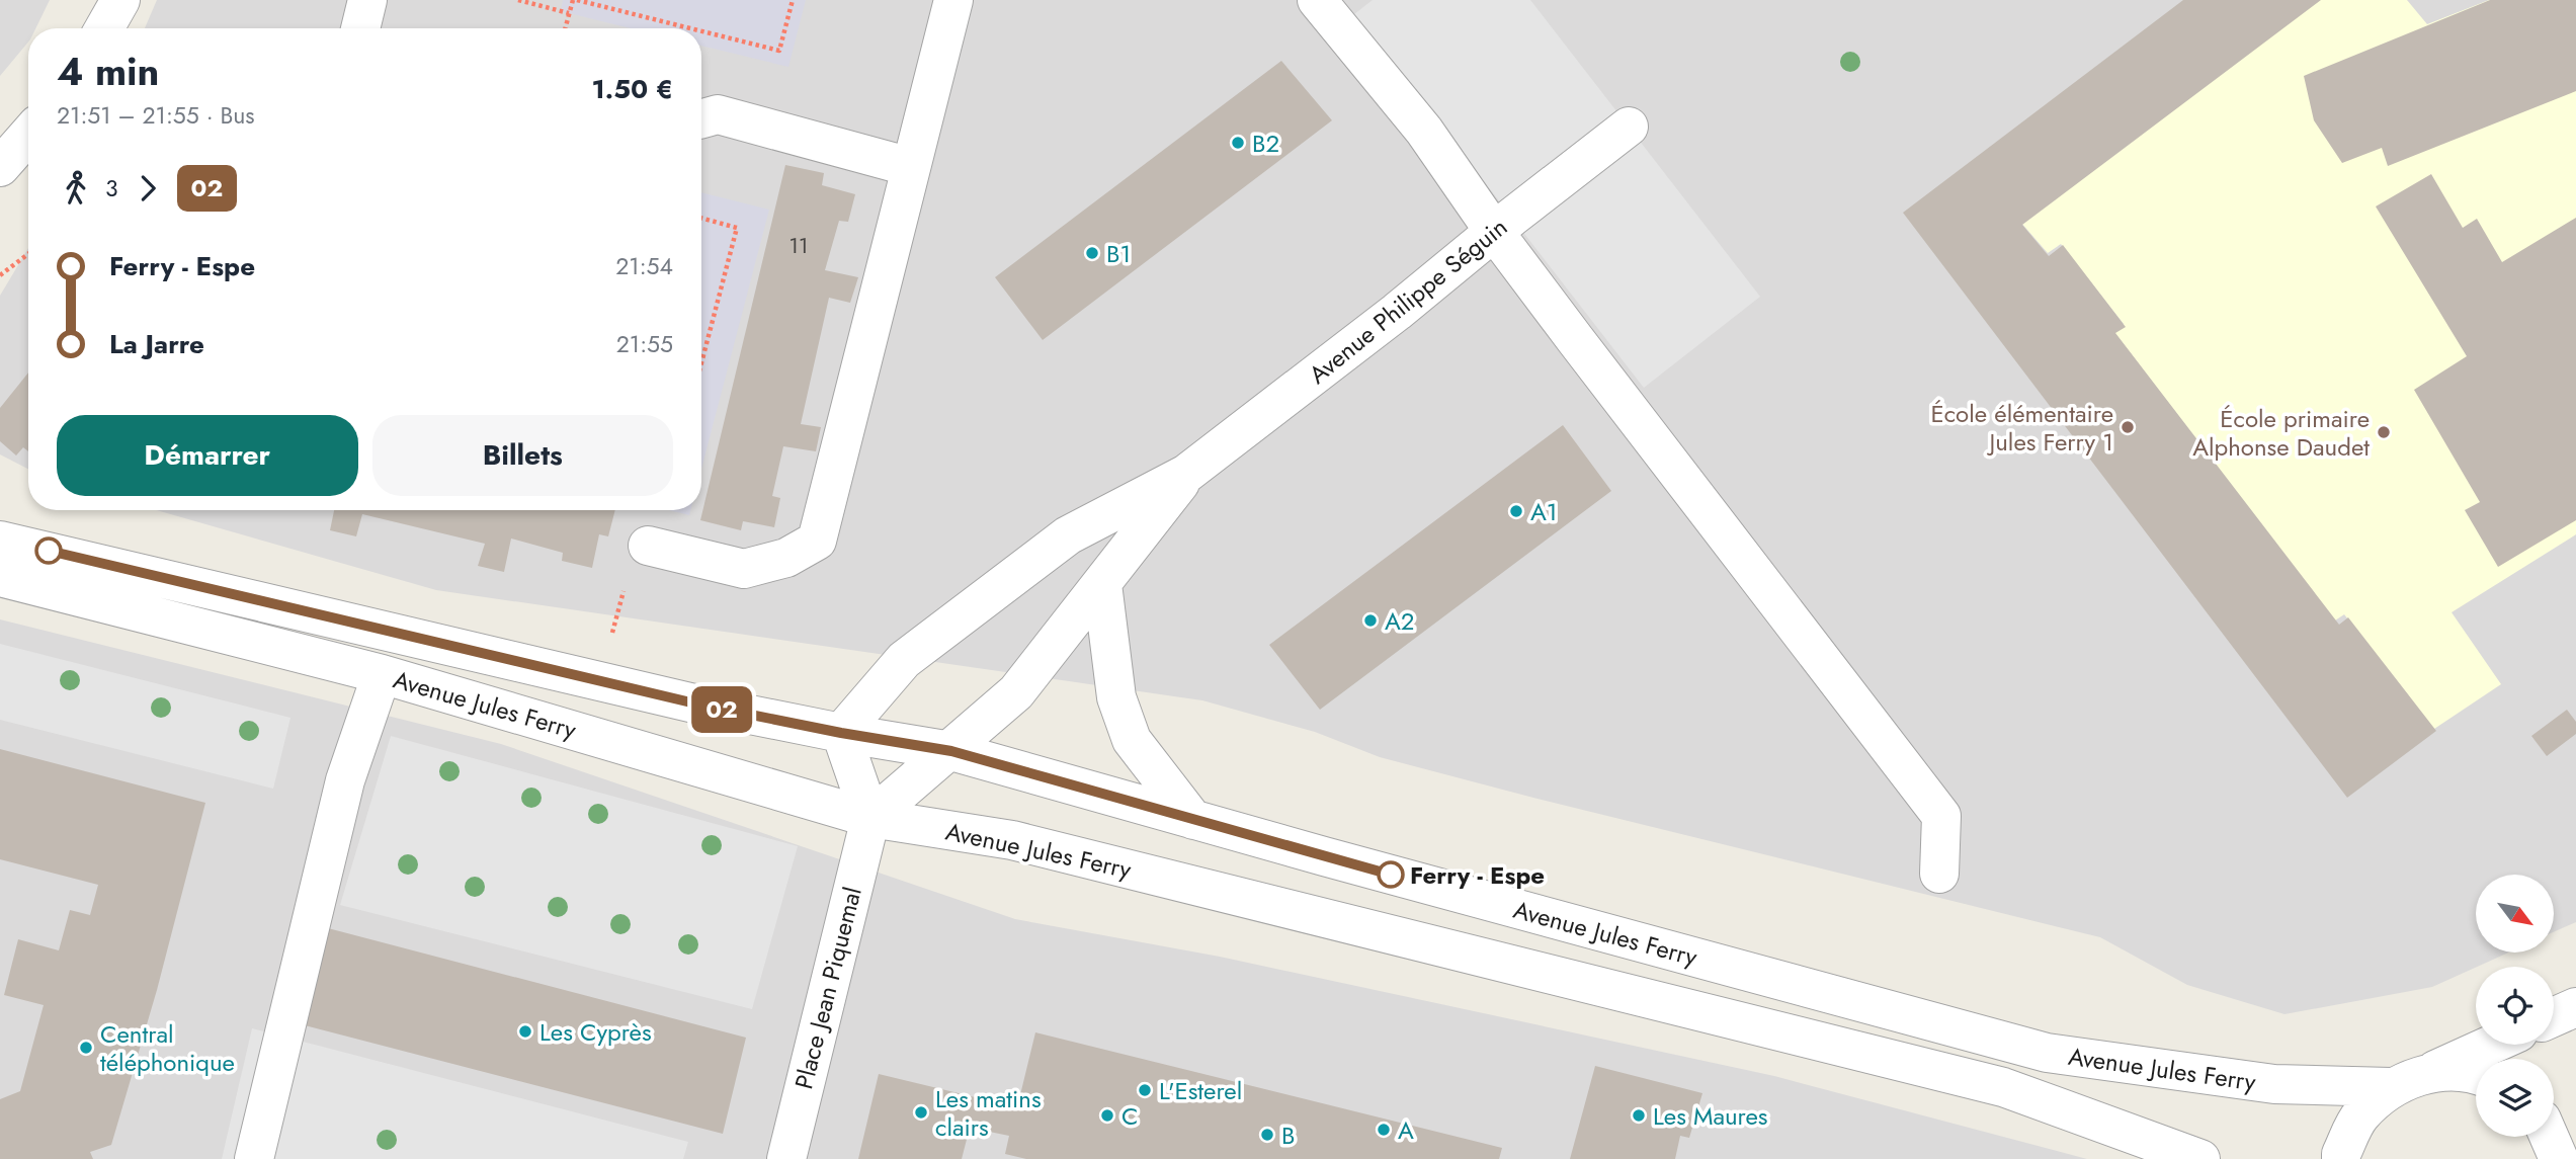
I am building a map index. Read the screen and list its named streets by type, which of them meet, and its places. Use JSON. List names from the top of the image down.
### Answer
{
  "streets": {
    "street": ["Avenue Philippe Séguin", "Avenue Jules Ferry", "Place Jean Piquemal"]
  },
  "crossings": [
    ["Avenue Philippe Séguin", "Avenue Jules Ferry"],
    ["Avenue Philippe Séguin", "Place Jean Piquemal"],
    ["Avenue Jules Ferry", "Place Jean Piquemal"]
  ],
  "places": [
    "B2",
    "B1",
    "École élémentaire Jules Ferry 1",
    "École primaire Alphonse Daudet",
    "A1",
    "A2",
    "Ferry - Espe",
    "Les Cyprès",
    "Central téléphonique",
    "L'Esterel",
    "Les matins clairs",
    "C",
    "Les Maures",
    "A",
    "B"
  ],
  "lines": ["bus line 02"],
  "house_numbers": ["11"],
  "north": "bottom right",
  "page": {
    "on_map": "02",
    "heading": ["4 min", "21:51 – 21:55 · Bus", "1.50 €"],
    "legs": ["3", "02"],
    "list": [
      {
        "name": "Ferry - Espe",
        "value": "21:54"
      },
      {
        "name": "La Jarre",
        "value": "21:55"
      }
    ],
    "buttons": ["Démarrer", "Billets"]
  }
}
